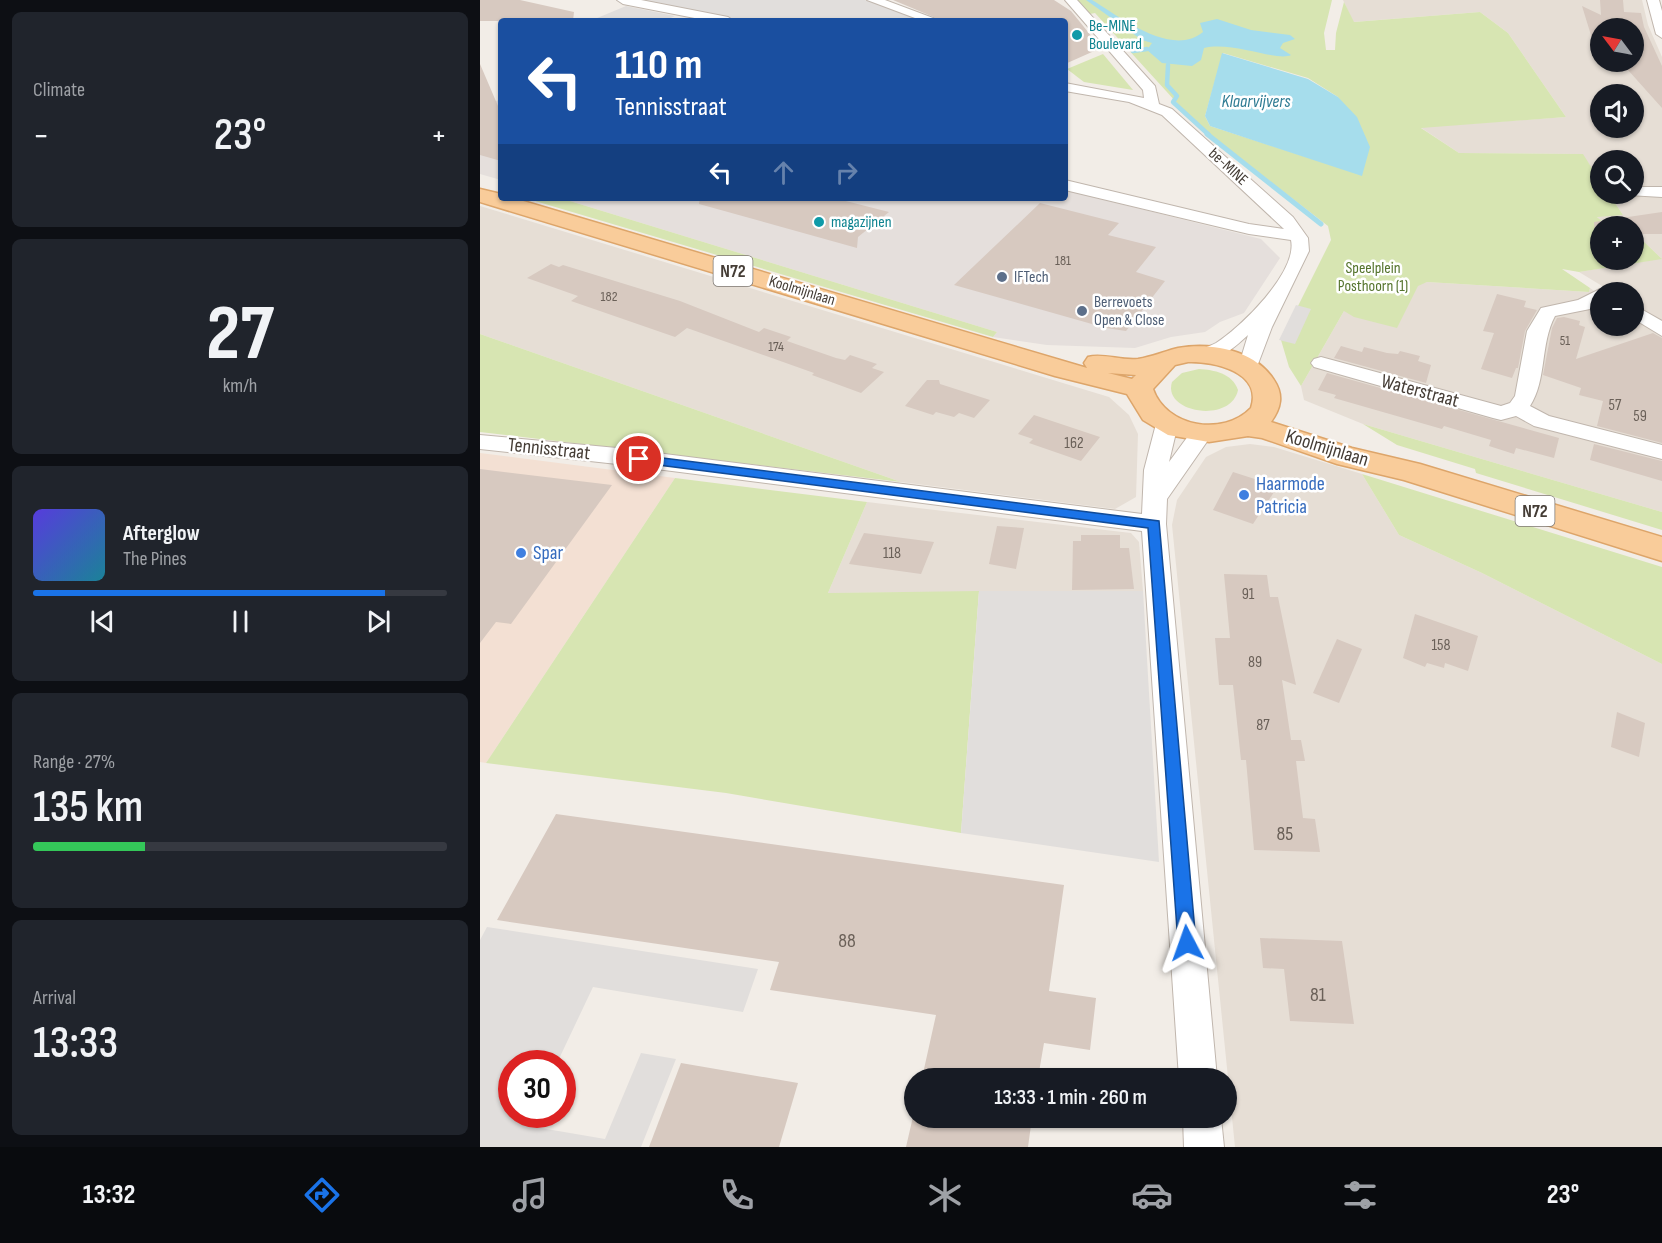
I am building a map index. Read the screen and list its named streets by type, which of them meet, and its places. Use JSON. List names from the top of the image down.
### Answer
{
  "streets": {
    "main road": ["N72", "Koolmijnlaan"],
    "street": ["be-MINE", "Waterstraat", "Tennisstraat"]
  },
  "crossings": [
    ["be-MINE", "Koolmijnlaan"]
  ],
  "water": ["Klaarvijvers"],
  "parks": ["Speelplein Posthoorn (1)"],
  "places": [
    "Be-MINE Boulevard",
    "magazijnen",
    "IFTech",
    "Berrevoets Open & Close",
    "Haarmode Patricia",
    "Spar"
  ],
  "house_numbers": [
    "181",
    "182",
    "51",
    "174",
    "57",
    "59",
    "162",
    "118",
    "91",
    "158",
    "89",
    "87",
    "85",
    "88",
    "81"
  ],
  "north": "top left",
  "page": {
    "tile": [
      "Climate",
      ["27", "km/h"],
      ["Range · 27%", "135 km"],
      ["Arrival", "13:33"]
    ],
    "map_buttons": ["+", "−"],
    "turn": ["110 m", "Tennisstraat"],
    "heat": ["−", "23°", "+"],
    "song": ["Afterglow", "The Pines"],
    "limit": "30",
    "trip": "13:33 · 1 min · 260 m",
    "tabs": ["13:32", "23°"]
  }
}
